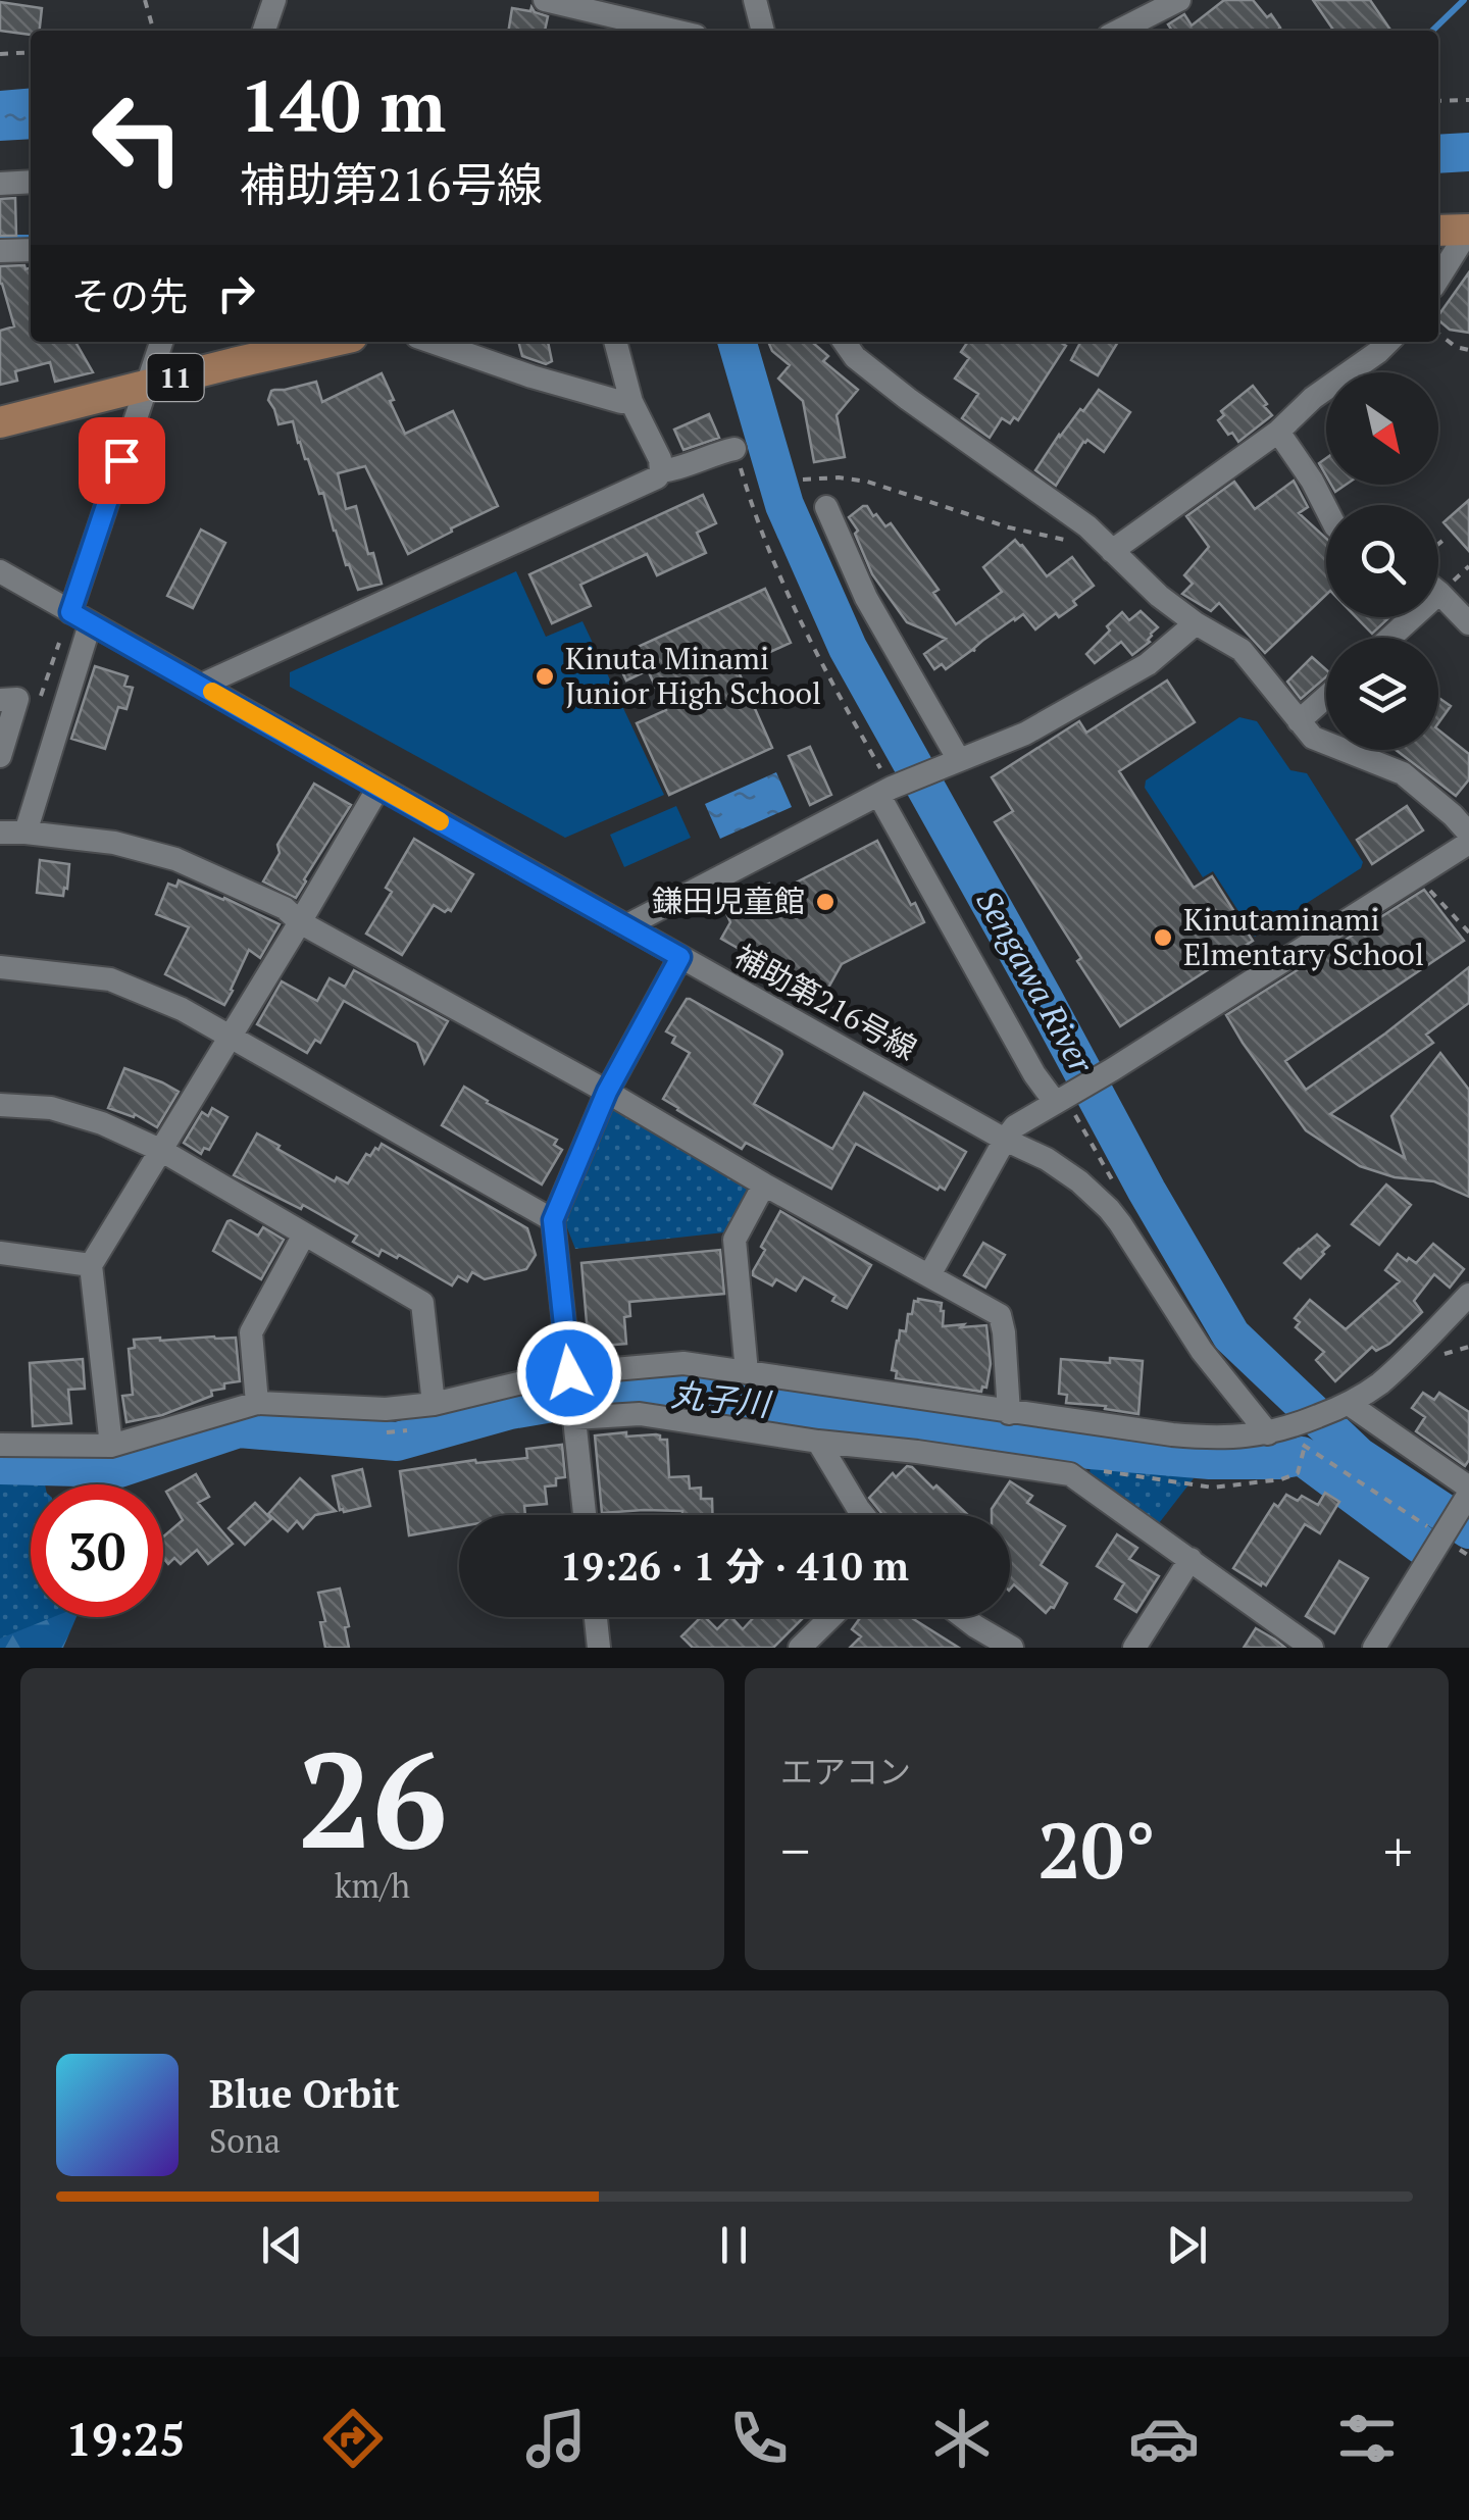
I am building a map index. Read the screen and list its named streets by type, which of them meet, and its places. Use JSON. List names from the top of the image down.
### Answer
{
  "streets": {
    "main road": ["11"],
    "street": ["補助第216号線"]
  },
  "water": ["Sengawa River", "丸子川"],
  "places": ["Kinuta Minami Junior High School", "鎌田児童館", "Kinutaminami Elmentary School"],
  "north": "bottom right",
  "page": {
    "turn": ["140 m", "補助第216号線"],
    "then": "その先",
    "limit": "30",
    "trip": "19:26 · 1 分 · 410 m",
    "tile": [
      ["26", "km/h"],
      "エアコン"
    ],
    "heat": ["−", "20°", "+"],
    "song": ["Blue Orbit", "Sona"],
    "tabs": "19:25"
  }
}
